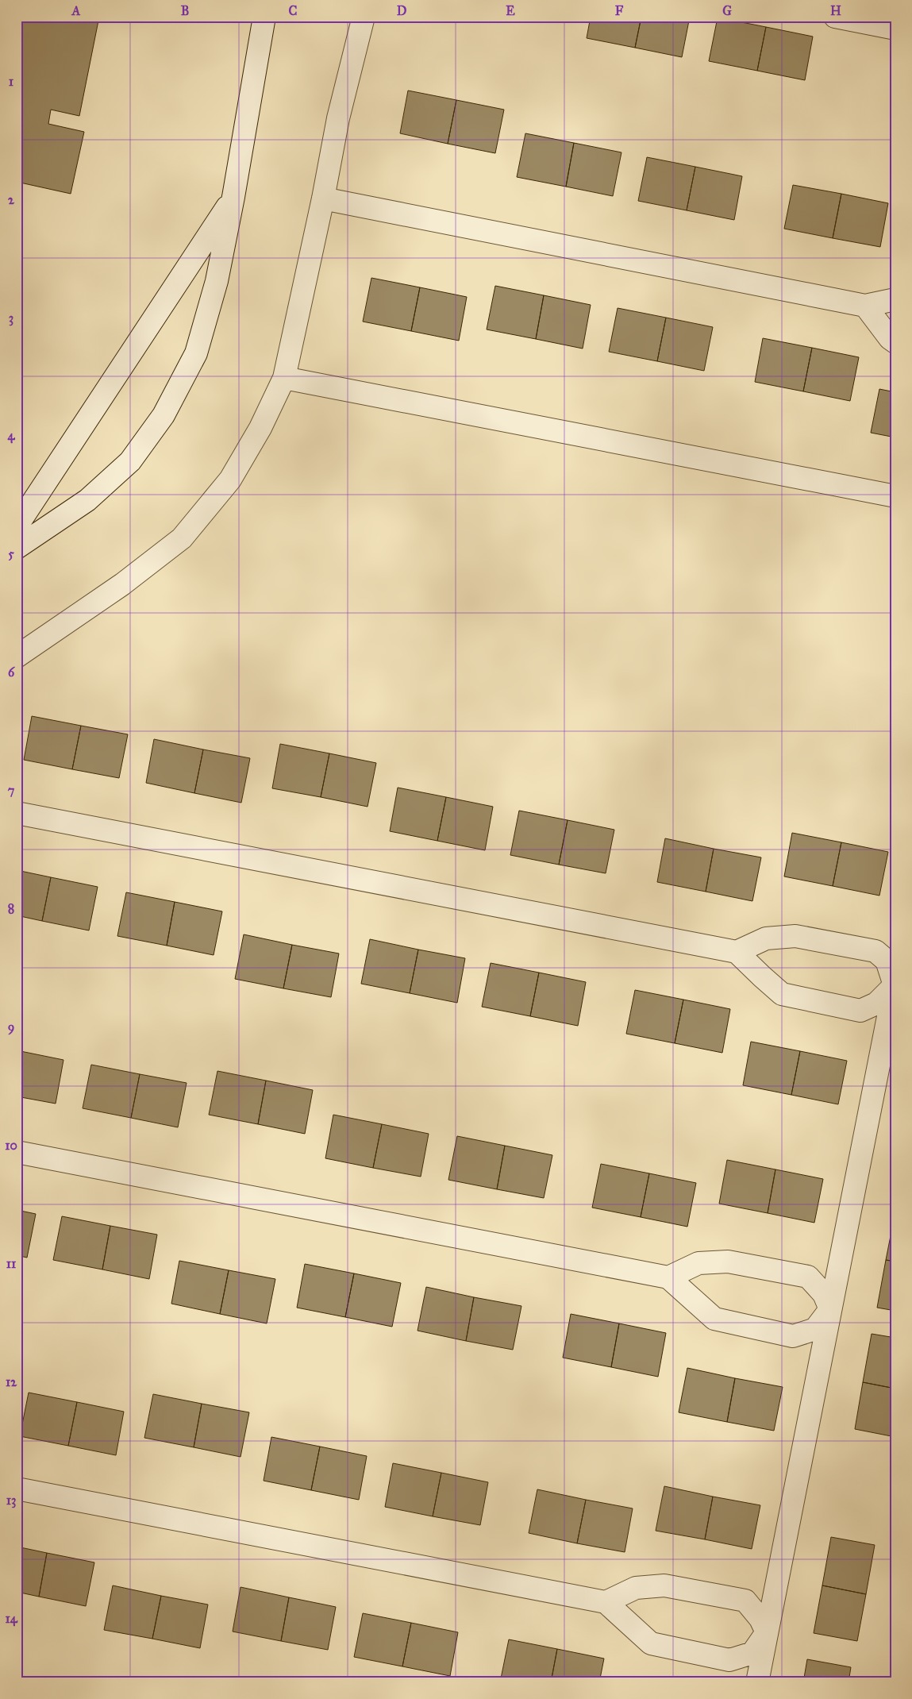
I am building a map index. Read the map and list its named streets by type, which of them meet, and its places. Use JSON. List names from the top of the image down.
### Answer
{
  "grid": {
    "columns": [
      "A",
      "B",
      "C",
      "D",
      "E",
      "F",
      "G",
      "H"
    ],
    "rows": [
      "1",
      "2",
      "3",
      "4",
      "5",
      "6",
      "7",
      "8",
      "9",
      "10",
      "11",
      "12",
      "13",
      "14"
    ]
  }
}
